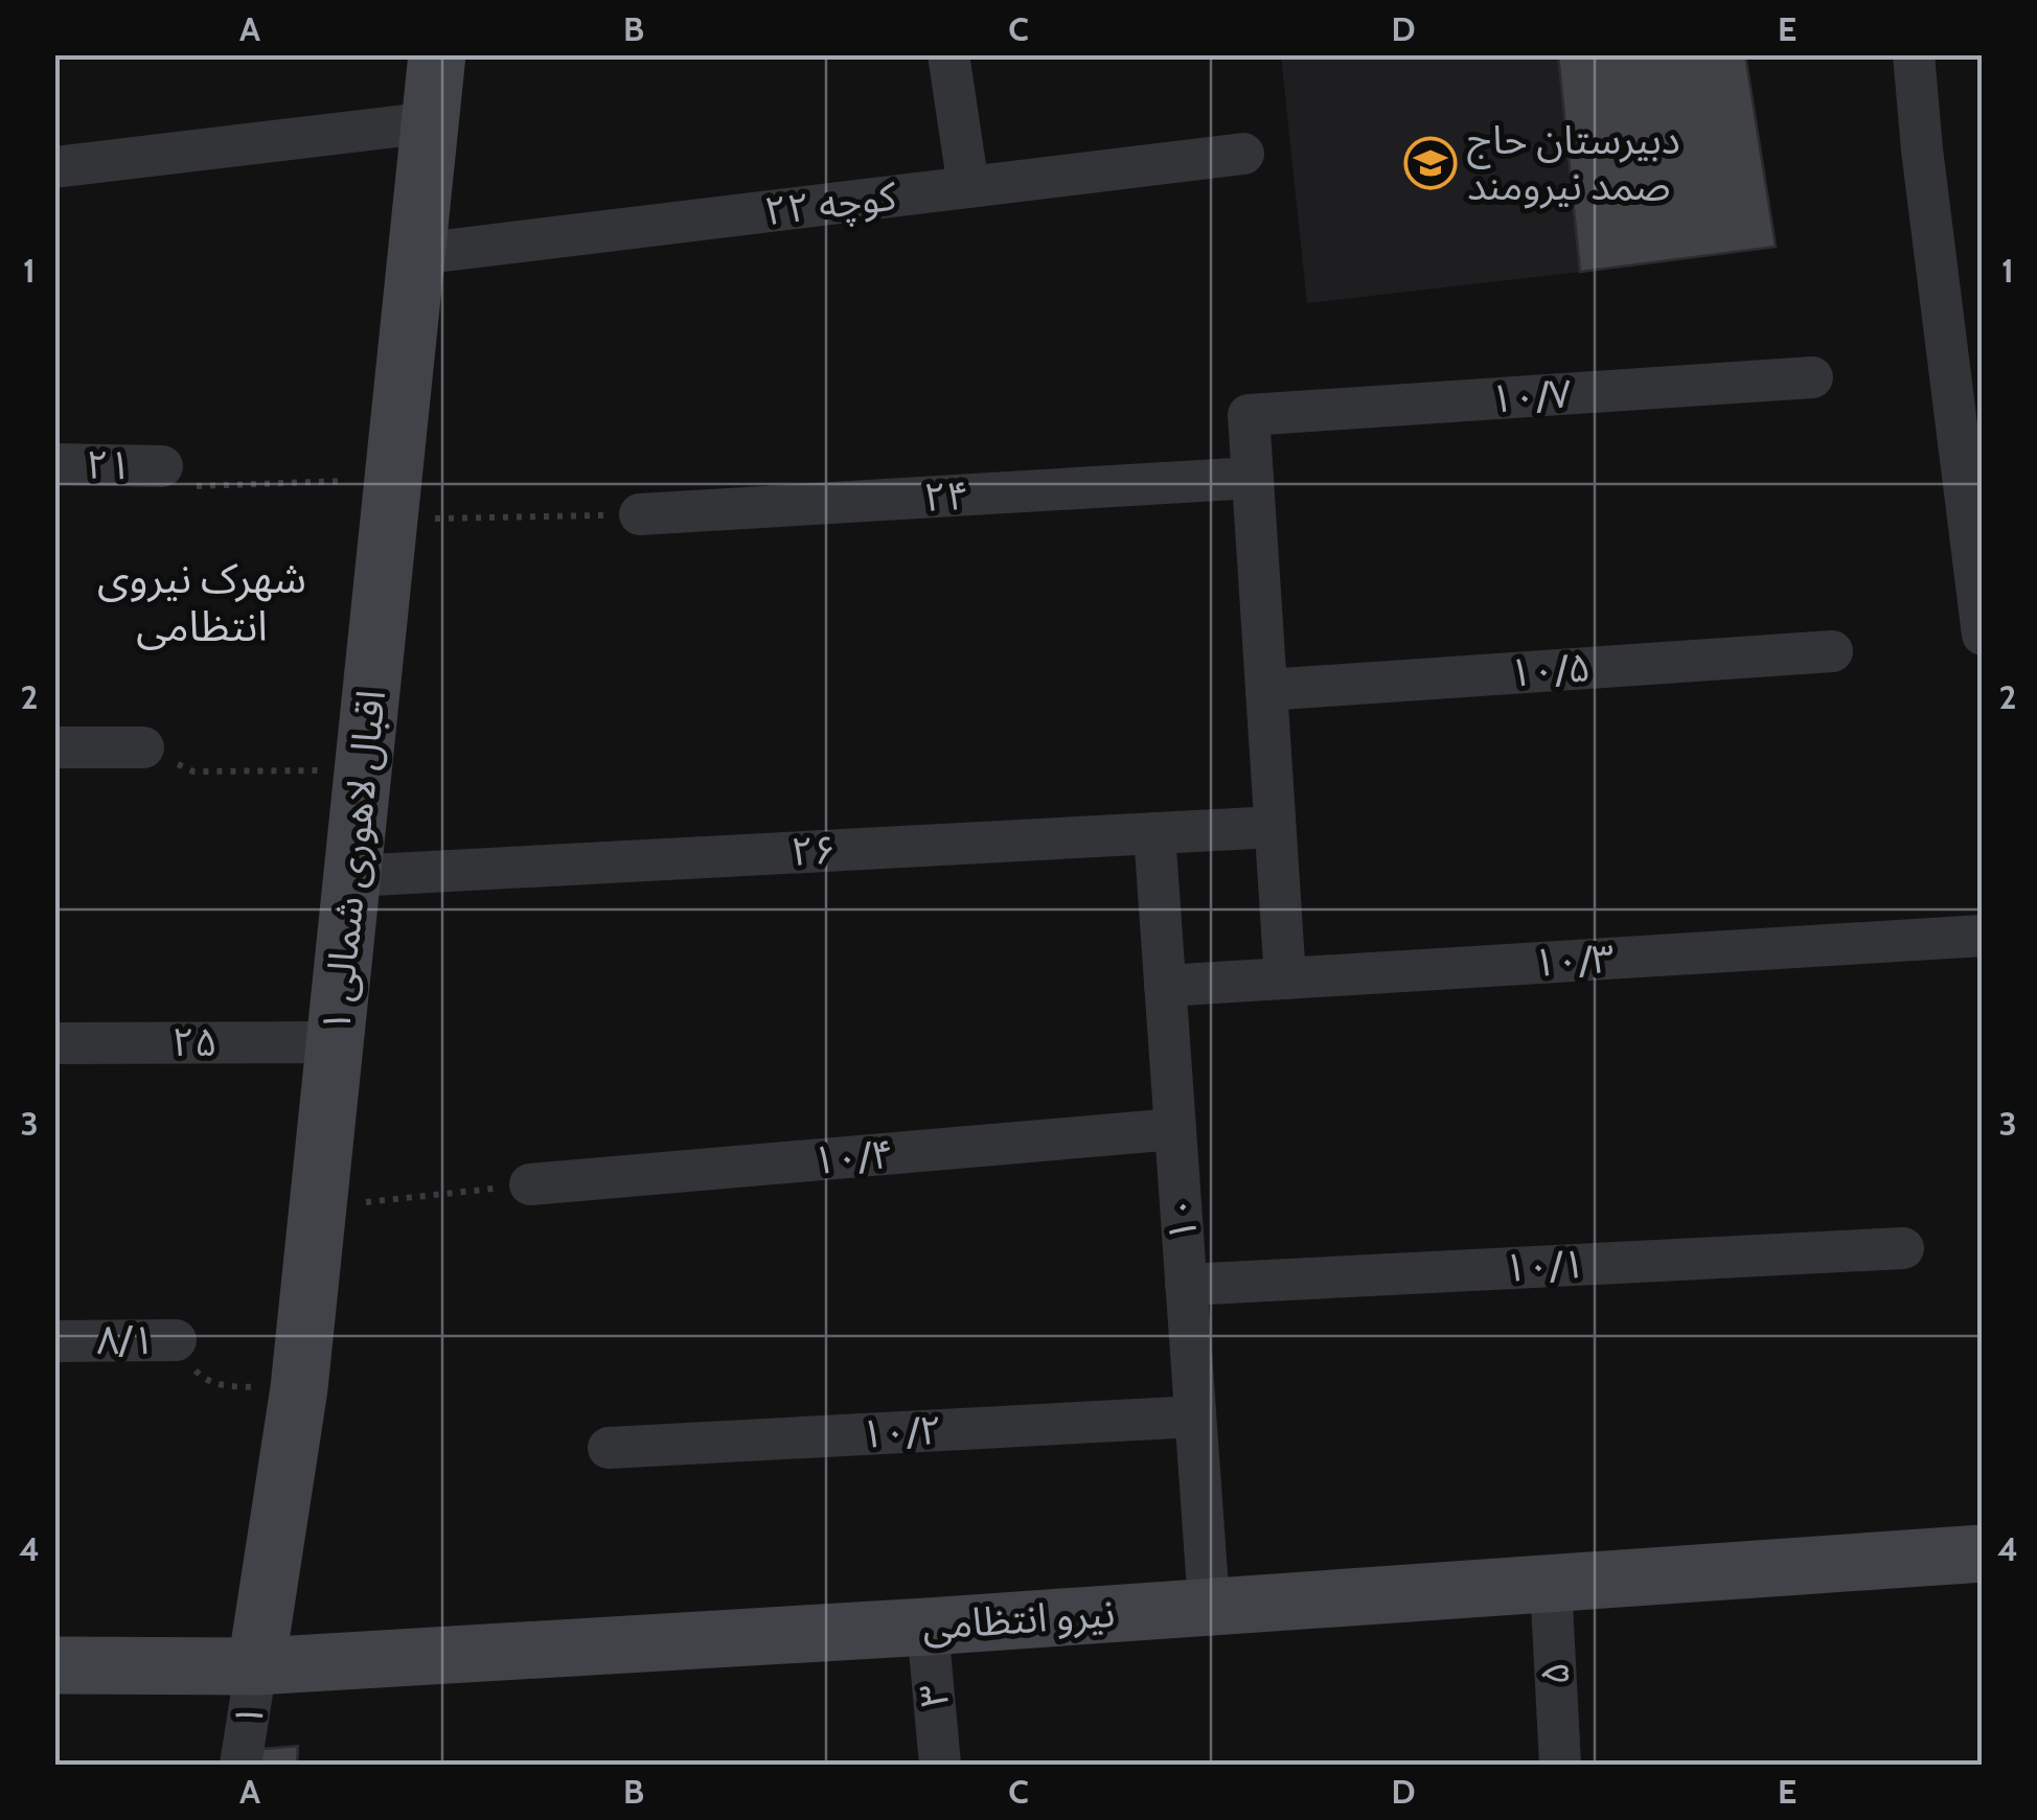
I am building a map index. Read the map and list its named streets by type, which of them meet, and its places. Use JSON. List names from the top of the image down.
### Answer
{
  "streets": {
    "street": [
      "کوچه ۲۲",
      "۱۰/۷",
      "۲۱",
      "۲۴",
      "۱۰/۵",
      "۲۶",
      "اقبال لاهوری شمالی ۱",
      "۱۰/۳",
      "۲۵",
      "۱۰/۴",
      "۱۰",
      "۱۰/۱",
      "۸/۱",
      "۱۰/۲",
      "نیرو انتظامی",
      "۵",
      "۳",
      "۱"
    ]
  },
  "crossings": [
    ["کوچه ۲۲", "اقبال لاهوری شمالی ۱"],
    ["۱۰/۷", "۲۴"],
    ["۲۶", "اقبال لاهوری شمالی ۱"],
    ["۲۶", "۱۰"],
    ["اقبال لاهوری شمالی ۱", "۲۵"],
    ["اقبال لاهوری شمالی ۱", "۸/۱"],
    ["اقبال لاهوری شمالی ۱", "نیرو انتظامی"],
    ["اقبال لاهوری شمالی ۱", "۱"],
    ["۱۰/۳", "۱۰"],
    ["۱۰/۴", "۱۰"],
    ["۱۰", "۱۰/۱"],
    ["۱۰", "۱۰/۲"],
    ["۱۰", "نیرو انتظامی"],
    ["نیرو انتظامی", "۵"],
    ["نیرو انتظامی", "۳"],
    ["نیرو انتظامی", "۱"]
  ],
  "districts": ["شهرک نیروی انتظامی"],
  "places": {
    "school or university": ["دبیرستان حاج صمد نیرومند"]
  },
  "grid": {
    "columns": [
      "A",
      "B",
      "C",
      "D",
      "E"
    ],
    "rows": [
      "1",
      "2",
      "3",
      "4"
    ]
  }
}
